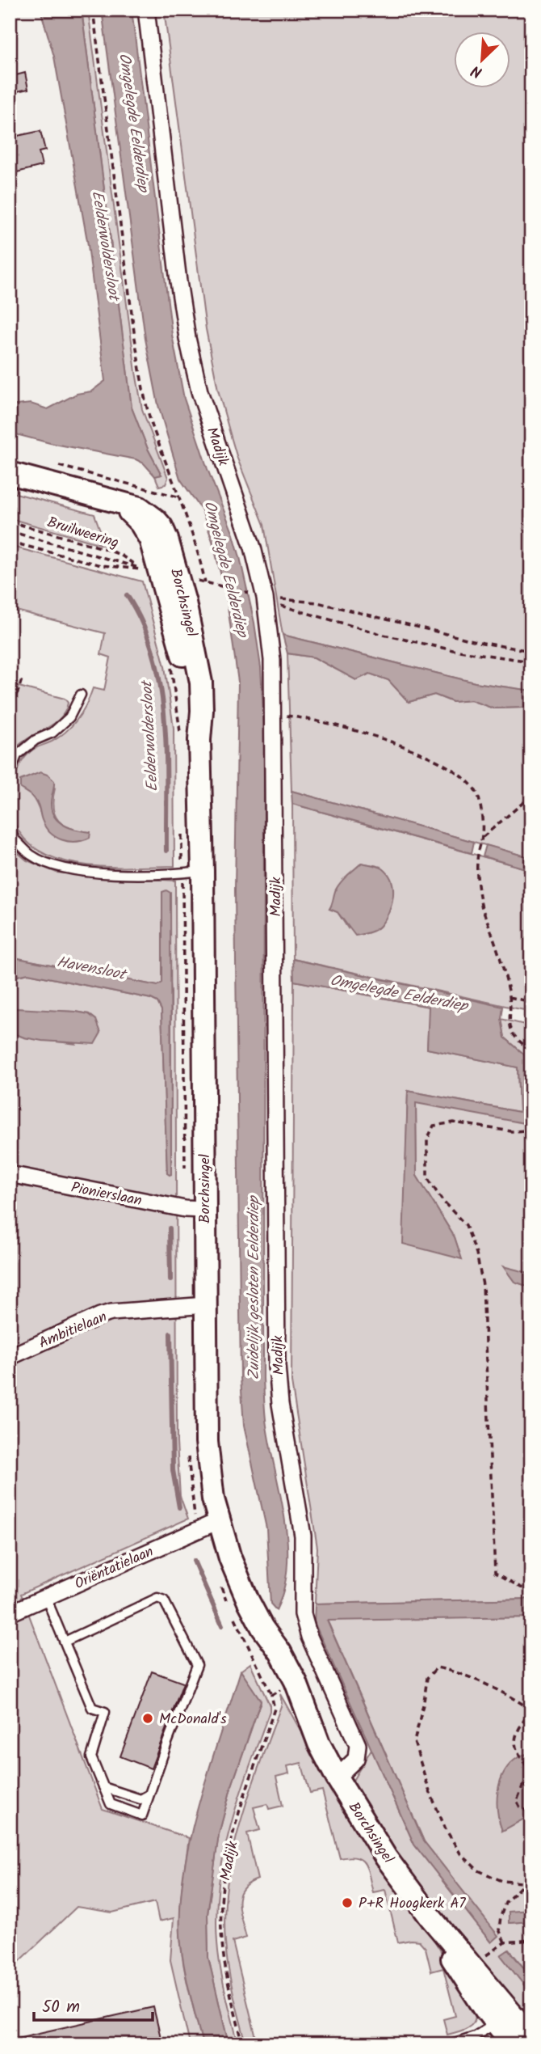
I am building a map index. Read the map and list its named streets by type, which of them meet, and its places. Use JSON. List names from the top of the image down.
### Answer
{
  "streets": {
    "main road": ["Borchsingel"],
    "street": [
      "Madijk",
      "Pionierslaan",
      "Ambitielaan",
      "Oriëntatielaan"
    ],
    "path": ["Bruilweering"]
  },
  "crossings": [
    ["Madijk", "Borchsingel"],
    ["Borchsingel", "Pionierslaan"],
    ["Borchsingel", "Ambitielaan"],
    ["Borchsingel", "Oriëntatielaan"]
  ],
  "water": [
    "Omgelegde Eelderdiep",
    "Eelderwoldersloot",
    "Havensloot",
    "Zuidelijk gesloten Eelderdiep"
  ],
  "places": ["McDonald's", "P+R Hoogkerk A7"],
  "scale_bar": "50 m",
  "north": "bottom left"
}
